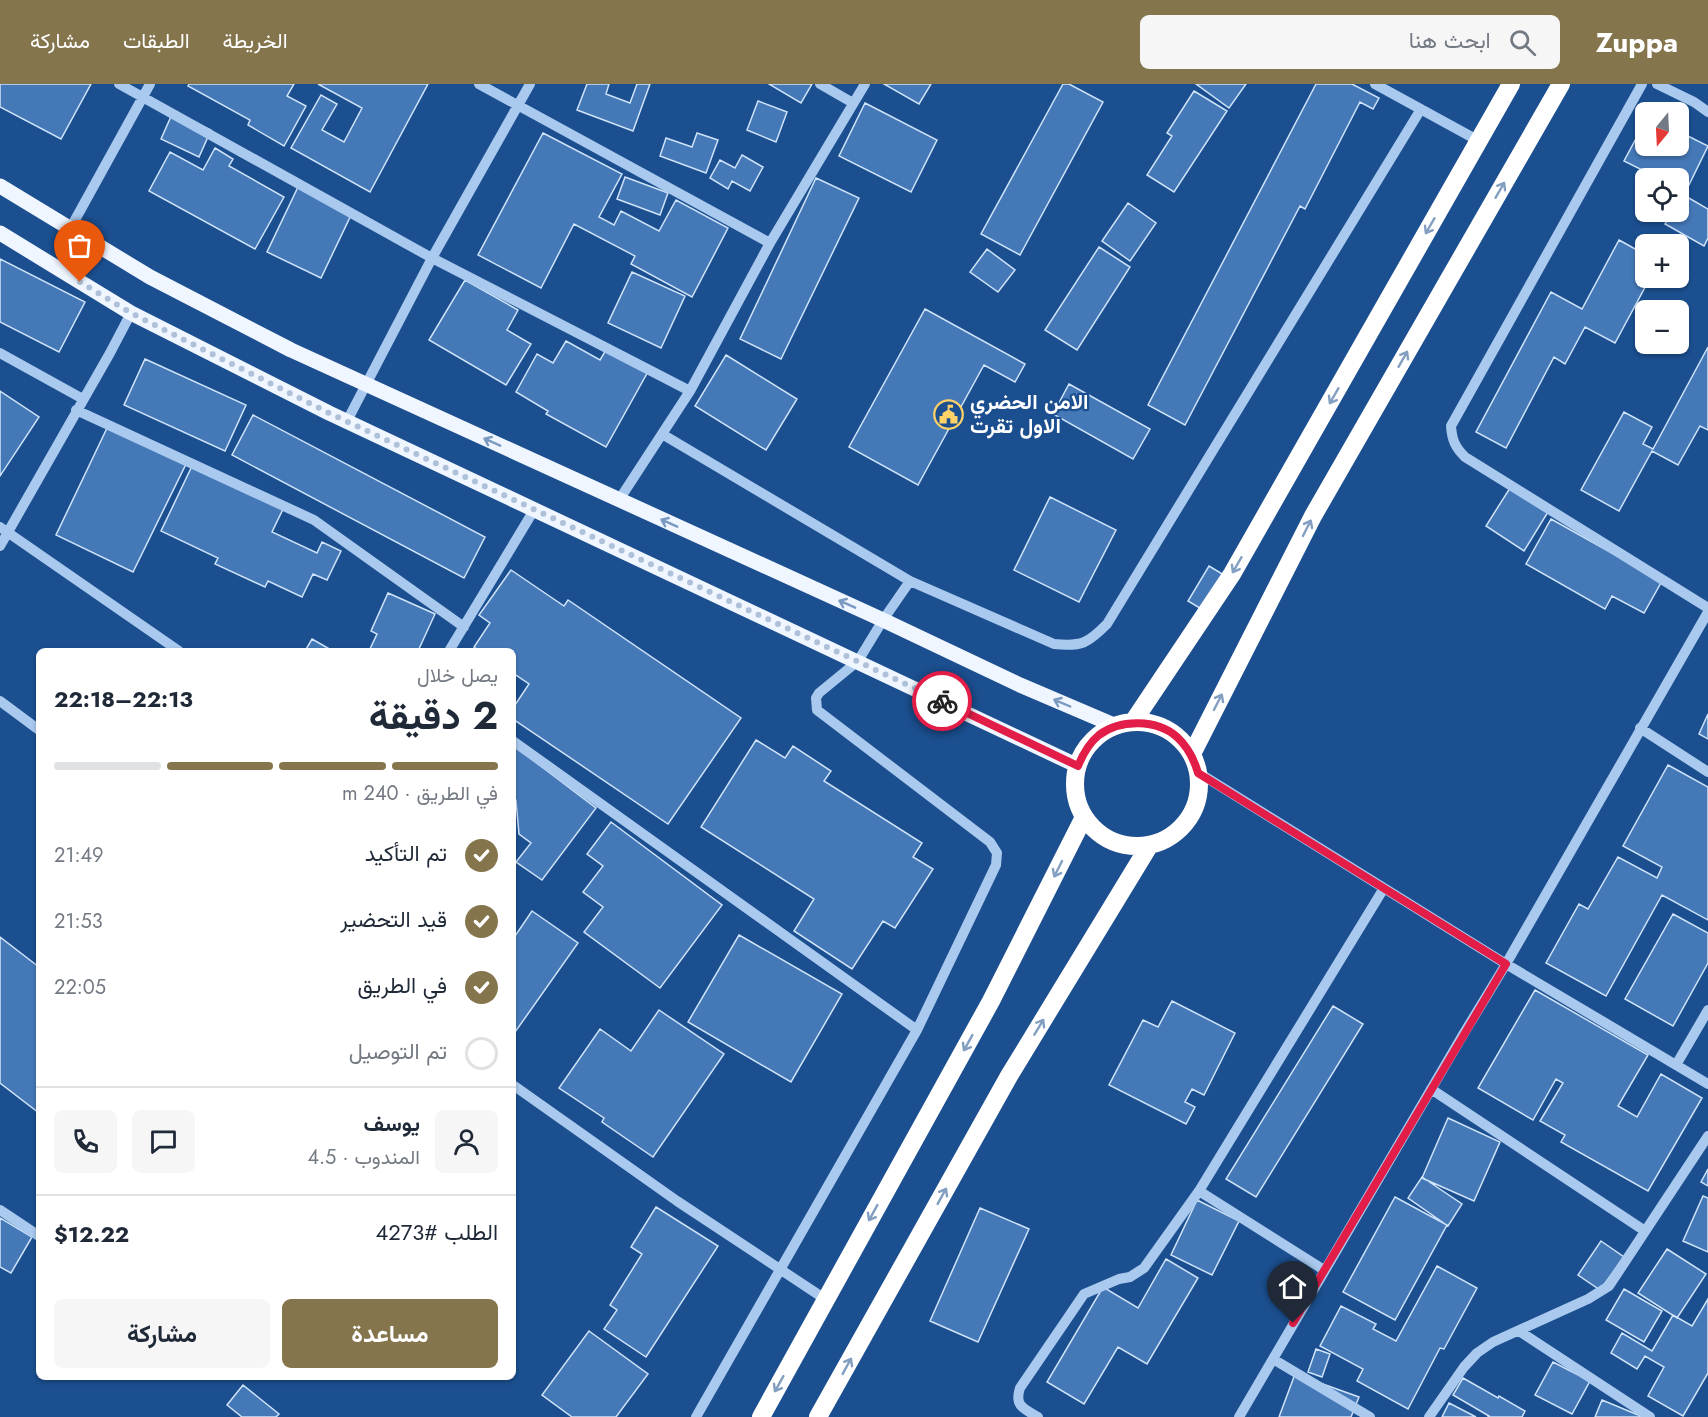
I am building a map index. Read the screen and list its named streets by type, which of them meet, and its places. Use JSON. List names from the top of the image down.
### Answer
{
  "places": {
    "public building": ["الامن الحضري الاول تقرت"]
  },
  "north": "bottom",
  "page": {
    "header": "Zuppa",
    "search": "ابحث هنا",
    "nav": ["الخريطة", "الطبقات", "مشاركة"],
    "map_buttons": ["+", "−"],
    "heading": ["2 دقيقة", "يصل خلال", "22:13–22:18"],
    "panel": [
      "يوسف",
      "المندوب · 4.5",
      "الطلب #4273",
      "$12.22"
    ],
    "bar": "في الطريق · 240 m",
    "list": [
      ["تم التأكيد", "21:49"],
      ["قيد التحضير", "21:53"],
      ["في الطريق", "22:05"],
      "تم التوصيل"
    ],
    "buttons": ["مساعدة", "مشاركة"]
  }
}
